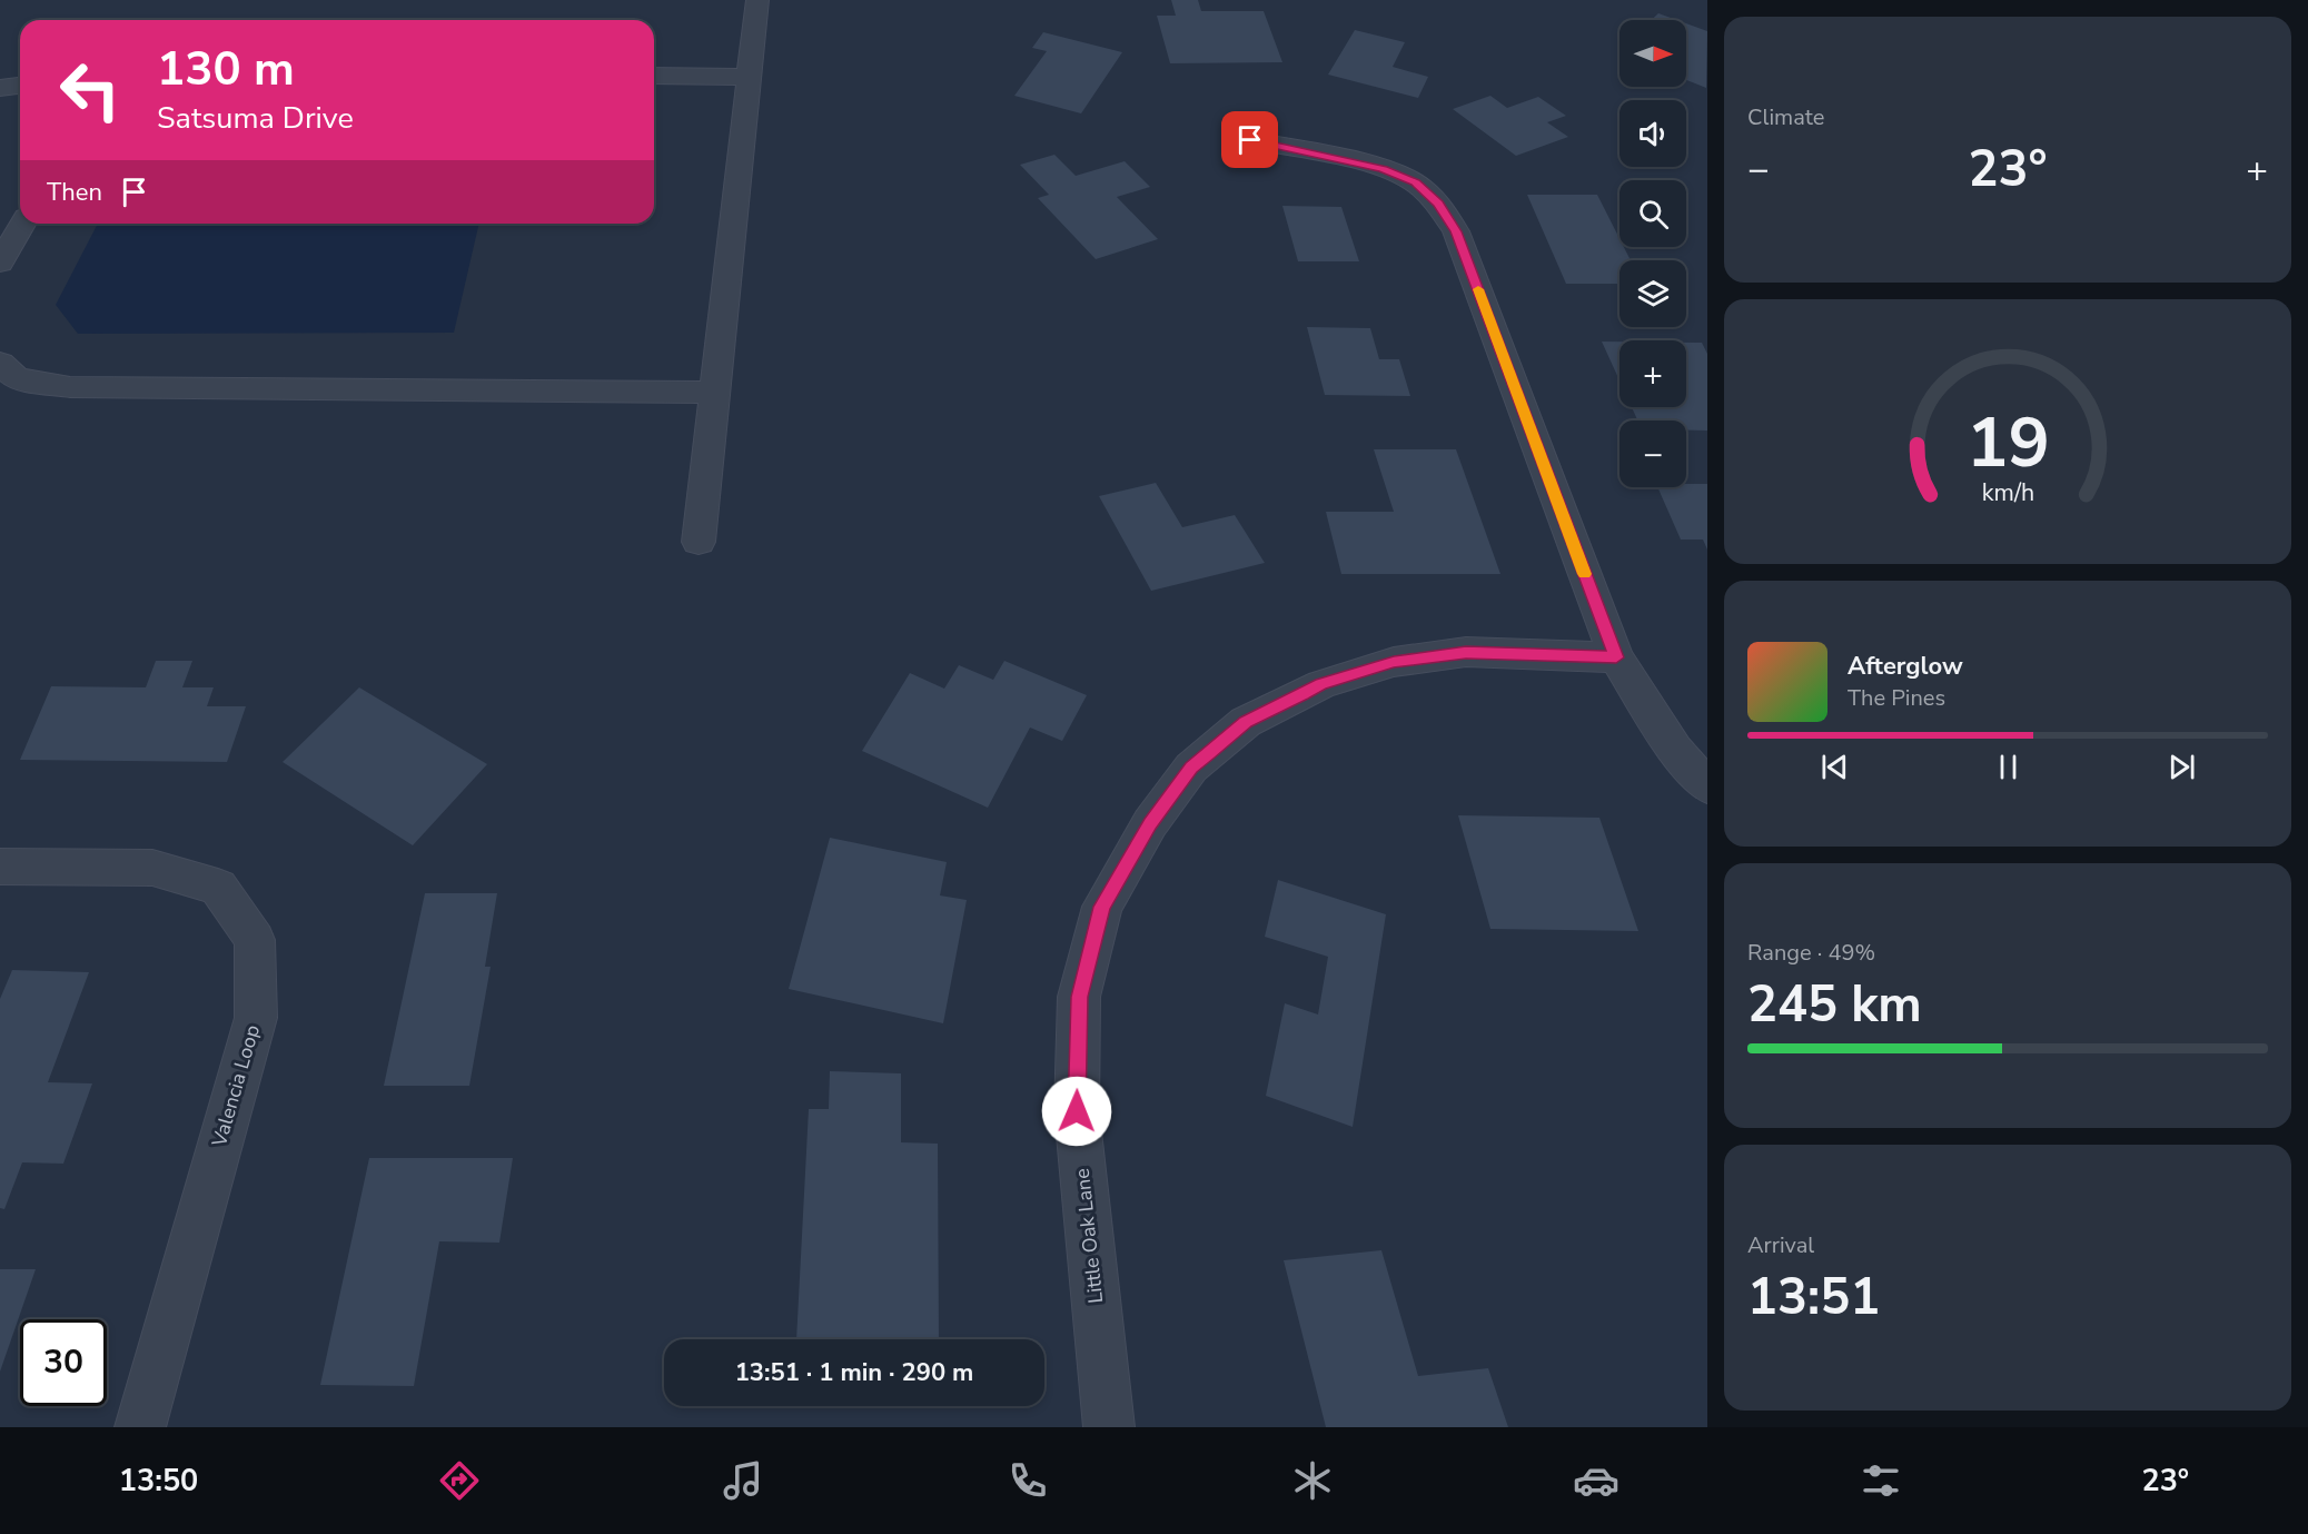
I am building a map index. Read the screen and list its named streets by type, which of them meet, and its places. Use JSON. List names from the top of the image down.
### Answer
{
  "streets": {
    "street": ["Valencia Loop", "Little Oak Lane"]
  },
  "north": "right",
  "page": {
    "tile": [
      "Climate",
      ["Range · 49%", "245 km"],
      ["Arrival", "13:51"]
    ],
    "map_buttons": ["+", "−"],
    "turn": ["130 m", "Satsuma Drive"],
    "heat": ["−", "23°", "+"],
    "then": "Then",
    "song": ["Afterglow", "The Pines"],
    "limit": "30",
    "trip": "13:51 · 1 min · 290 m",
    "tabs": ["13:50", "23°"],
    "gauge": ["19", "km/h"]
  }
}
